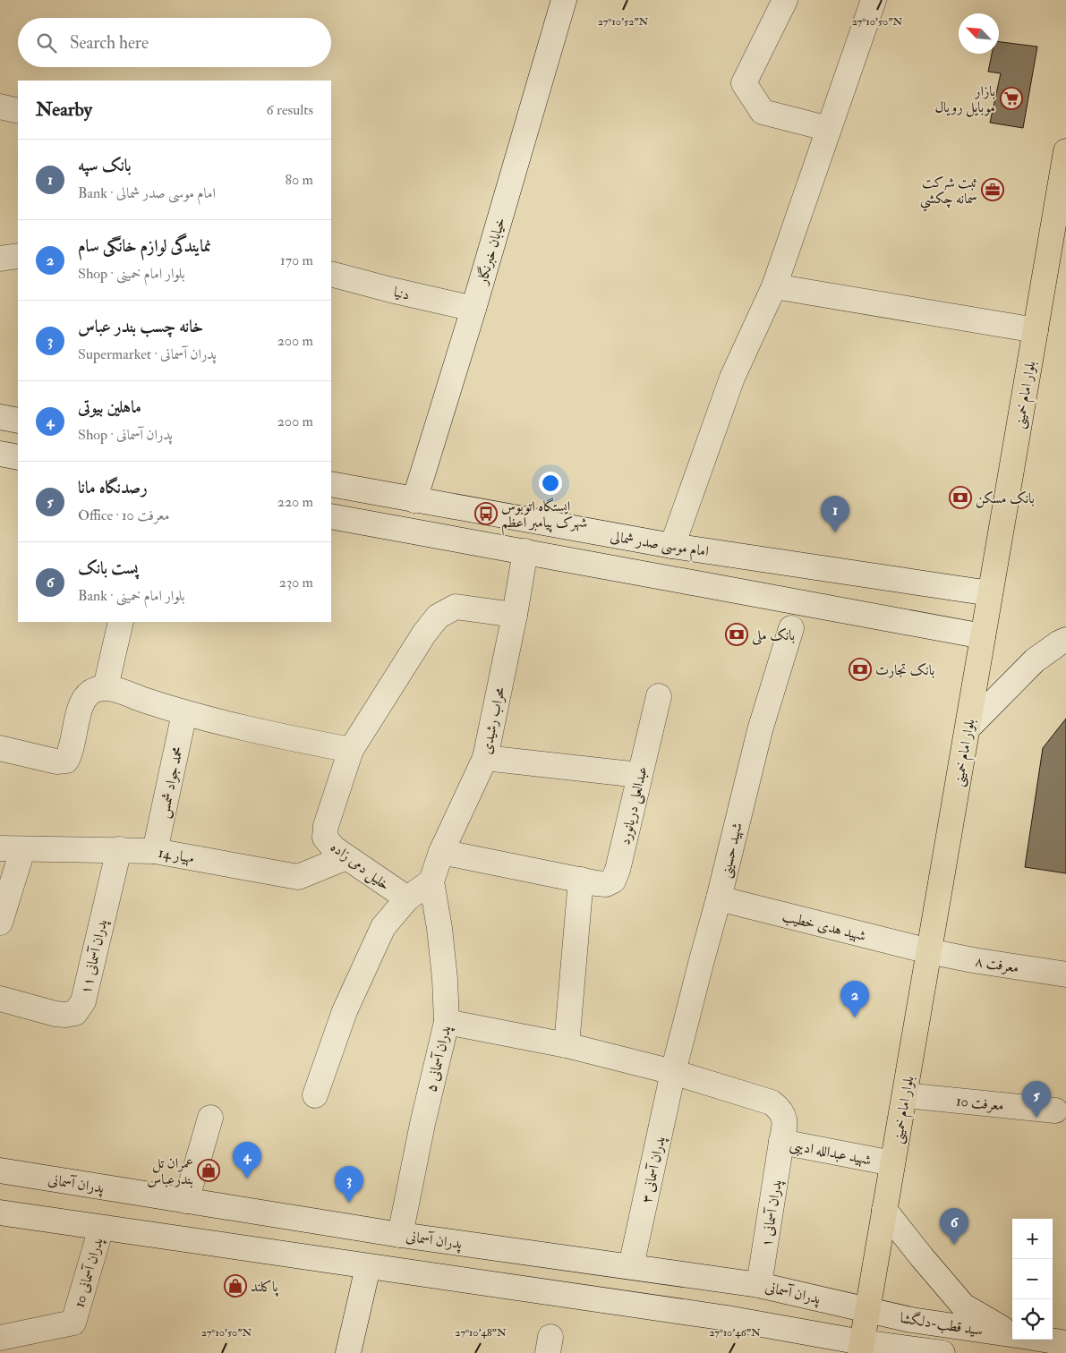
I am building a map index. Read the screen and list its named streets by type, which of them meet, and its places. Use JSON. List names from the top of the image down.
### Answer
{
  "streets": {
    "main road": ["بلوار امام خمینی"],
    "street": [
      "خیابان خبرنگار",
      "دنیا",
      "امام موسی صدر شمالی",
      "محراب رشیدی",
      "محمد جواد شمس",
      "عبدالعلی دریانورد",
      "شهید حسینی",
      "مهیار 14",
      "خلیل دمی زاده",
      "شهید هدی خطیب",
      "پدران آسمانی ۱۱",
      "معرفت ۸",
      "پدران آسمانی ۵",
      "معرفت 10",
      "شهید عبدالله ادیبی",
      "پدران آسمانی ۳",
      "پدران آسمانی",
      "پدران آسمانی ۱",
      "پدران آسمانی 10",
      "سید قطب-دلگشا"
    ]
  },
  "crossings": [
    ["خیابان خبرنگار", "دنیا"],
    ["خیابان خبرنگار", "امام موسی صدر شمالی"],
    ["بلوار امام خمینی", "امام موسی صدر شمالی"],
    ["بلوار امام خمینی", "شهید هدی خطیب"],
    ["بلوار امام خمینی", "معرفت ۸"],
    ["بلوار امام خمینی", "معرفت 10"],
    ["بلوار امام خمینی", "شهید عبدالله ادیبی"],
    ["بلوار امام خمینی", "پدران آسمانی"],
    ["بلوار امام خمینی", "سید قطب-دلگشا"],
    ["محراب رشیدی", "عبدالعلی دریانورد"],
    ["محراب رشیدی", "پدران آسمانی ۵"],
    ["محمد جواد شمس", "مهیار 14"],
    ["شهید حسینی", "شهید هدی خطیب"],
    ["شهید حسینی", "شهید عبدالله ادیبی"],
    ["شهید حسینی", "پدران آسمانی ۳"],
    ["مهیار 14", "خلیل دمی زاده"],
    ["مهیار 14", "پدران آسمانی ۱۱"],
    ["شهید هدی خطیب", "معرفت ۸"],
    ["پدران آسمانی ۵", "شهید عبدالله ادیبی"],
    ["پدران آسمانی ۵", "پدران آسمانی"],
    ["شهید عبدالله ادیبی", "پدران آسمانی ۳"],
    ["شهید عبدالله ادیبی", "پدران آسمانی ۱"],
    ["پدران آسمانی ۳", "پدران آسمانی"],
    ["پدران آسمانی", "پدران آسمانی ۱"],
    ["پدران آسمانی", "سید قطب-دلگشا"]
  ],
  "places": {
    "supermarket": ["بازار موبایل رویال"],
    "office": ["ثبت شركت سمانه چكشي"],
    "bank": ["بانک مسکن", "بانک ملی", "بانک تجارت"],
    "bus stop": ["ایستگاه اتوبوس شهرک پیامبر اعظم"],
    "shop": ["عمران تل بندرعباس", "پاکلند"]
  },
  "north": "top left",
  "page": {
    "search": "Search here",
    "heading": ["Nearby", "6 results"],
    "list": [
      {
        "mark": "1",
        "name": "بانک سپه",
        "note": "Bank · امام موسی صدر شمالی",
        "value": "80 m"
      },
      {
        "mark": "2",
        "name": "نمایندگی لوازم خانگی سام",
        "note": "Shop · بلوار امام خمینی",
        "value": "170 m"
      },
      {
        "mark": "3",
        "name": "خانه چسب بندر عباس",
        "note": "Supermarket · پدران آسمانی",
        "value": "200 m"
      },
      {
        "mark": "4",
        "name": "ماهلین بیوتی",
        "note": "Shop · پدران آسمانی",
        "value": "200 m"
      },
      {
        "mark": "5",
        "name": "رصدنگاه مانا",
        "note": "Office · معرفت 10",
        "value": "220 m"
      },
      {
        "mark": "6",
        "name": "پست بانک",
        "note": "Bank · بلوار امام خمینی",
        "value": "230 m"
      }
    ],
    "pins": [
      "1",
      "2",
      "5",
      "4",
      "3",
      "6"
    ],
    "map_buttons": ["+", "−"]
  },
  "coordinates": [
    "27°10'52\"N",
    "27°10'50\"N",
    "27°10'48\"N",
    "27°10'46\"N"
  ]
}
